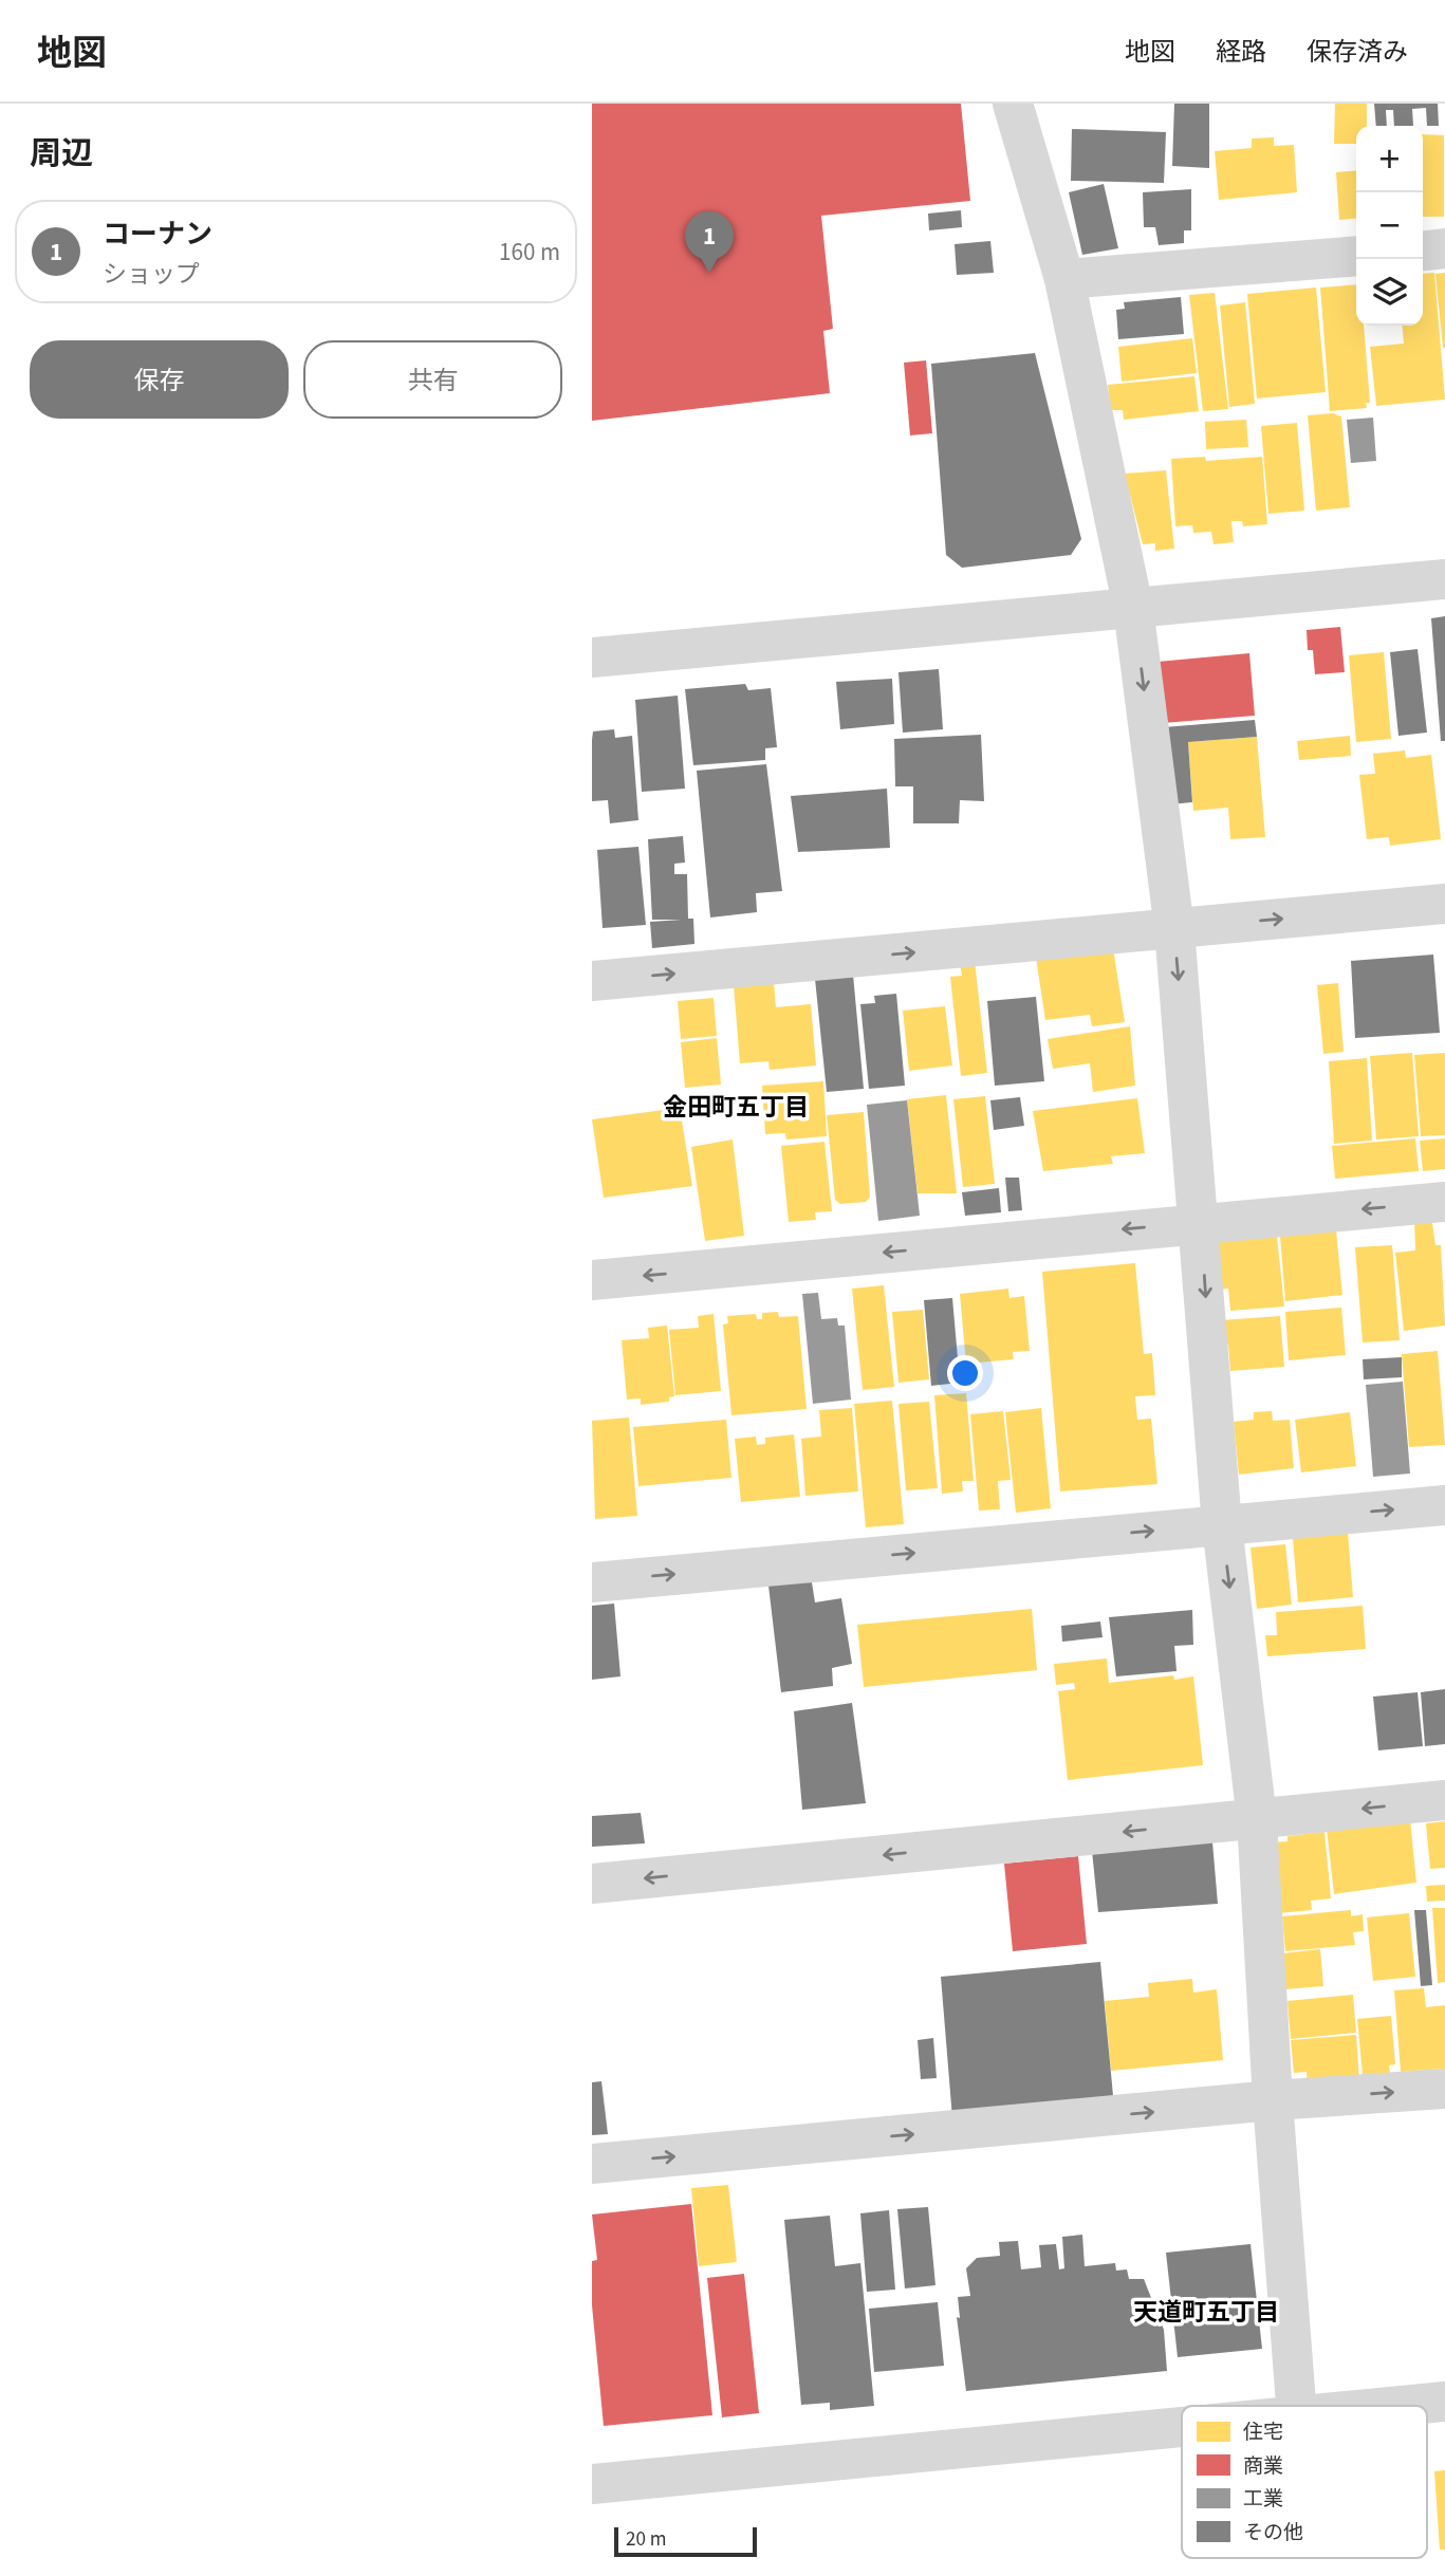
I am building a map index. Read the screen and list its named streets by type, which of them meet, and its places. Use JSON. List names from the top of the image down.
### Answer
{
  "districts": ["金田町五丁目", "天道町五丁目"],
  "legend": [
    "住宅",
    "商業",
    "工業",
    "その他"
  ],
  "scale_bar": "20 m",
  "page": {
    "header": "地図",
    "nav": ["地図", "経路", "保存済み"],
    "heading": "周辺",
    "map_buttons": ["+", "−"],
    "list": [
      {
        "mark": "1",
        "name": "コーナン",
        "note": "ショップ",
        "value": "160 m"
      }
    ],
    "pins": "1",
    "buttons": ["保存", "共有"],
    "scale": "20 m"
  }
}
